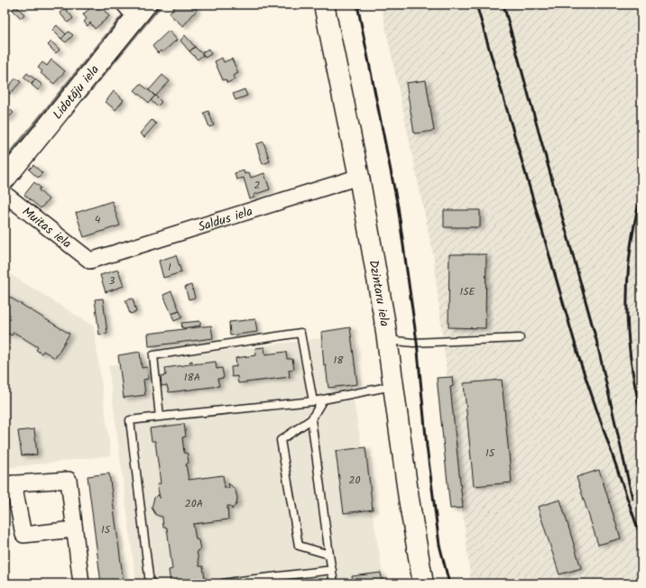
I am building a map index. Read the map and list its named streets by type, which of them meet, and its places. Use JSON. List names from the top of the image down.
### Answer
{
  "streets": {
    "street": [
      "Lidotāju iela",
      "Saldus iela",
      "Muitas iela",
      "Dzintaru iela"
    ]
  },
  "crossings": [
    ["Saldus iela", "Muitas iela"],
    ["Saldus iela", "Dzintaru iela"]
  ],
  "house_numbers": [
    "2",
    "4",
    "1",
    "3",
    "15E",
    "18",
    "18A",
    "15",
    "20",
    "20A",
    "15"
  ]
}
